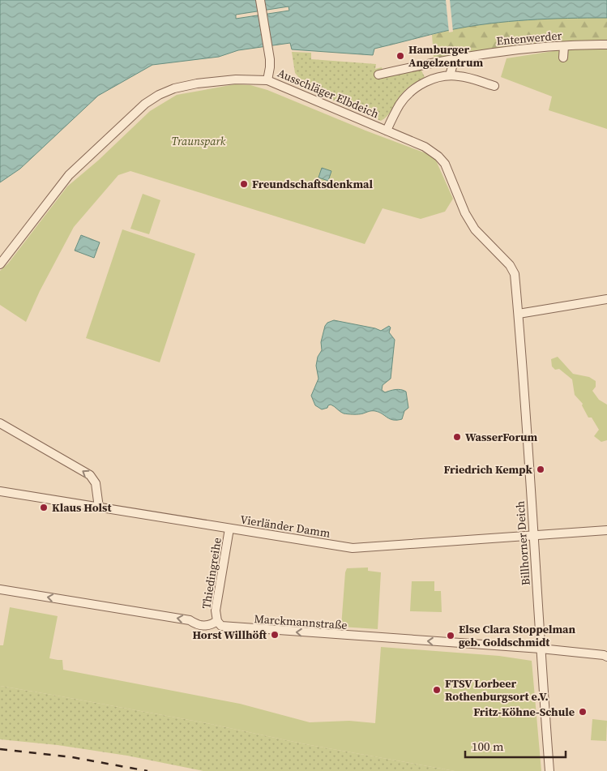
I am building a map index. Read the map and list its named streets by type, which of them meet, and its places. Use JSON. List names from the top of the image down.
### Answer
{
  "streets": {
    "street": [
      "Entenwerder",
      "Ausschläger Elbdeich",
      "Vierländer Damm",
      "Billhorner Deich",
      "Thiedingreihe",
      "Marckmannstraße"
    ]
  },
  "crossings": [
    ["Ausschläger Elbdeich", "Billhorner Deich"],
    ["Vierländer Damm", "Billhorner Deich"],
    ["Vierländer Damm", "Thiedingreihe"],
    ["Billhorner Deich", "Marckmannstraße"],
    ["Thiedingreihe", "Marckmannstraße"]
  ],
  "one_way": ["Marckmannstraße"],
  "parks": ["Traunspark"],
  "places": [
    "Hamburger Angelzentrum",
    "Freundschaftsdenkmal",
    "WasserForum",
    "Friedrich Kempk",
    "Klaus Holst",
    "Horst Willhöft",
    "Else Clara Stoppelman geb. Goldschmidt",
    "FTSV Lorbeer Rothenburgsort e.V.",
    "Fritz-Köhne-Schule"
  ],
  "scale_bar": "100 m"
}
